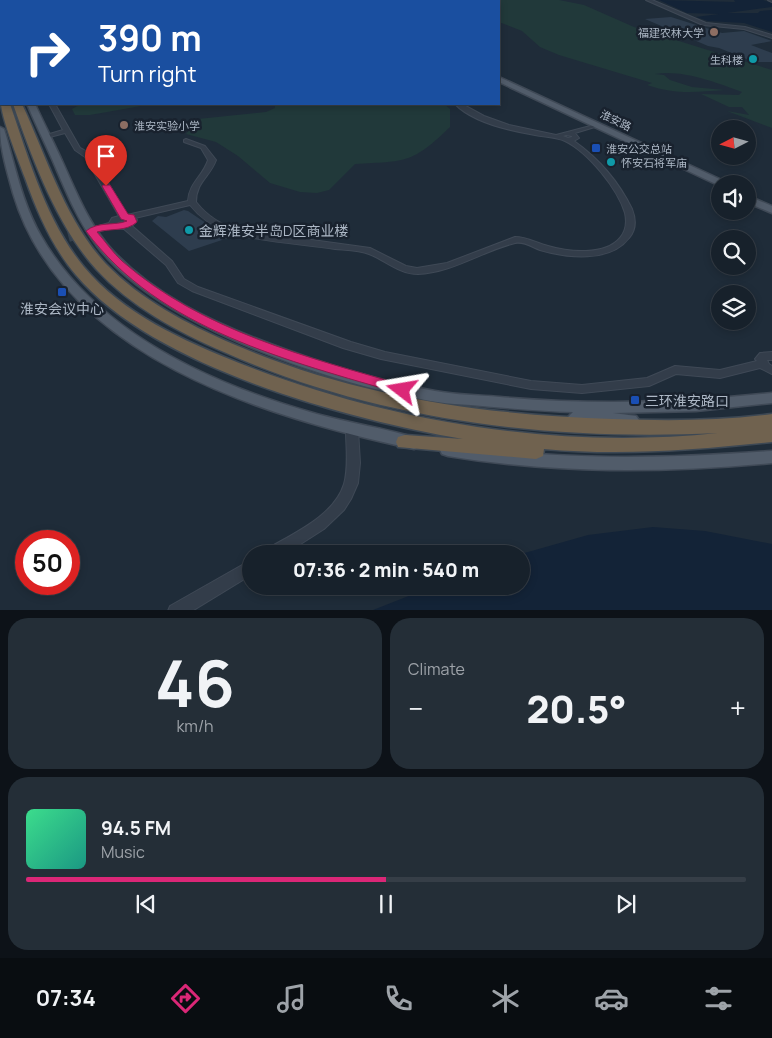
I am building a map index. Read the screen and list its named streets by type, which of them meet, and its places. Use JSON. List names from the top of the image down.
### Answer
{
  "streets": {
    "main road": ["淮安路"]
  },
  "places": {
    "other": [
      "福建农林大学",
      "生科楼",
      "淮安实验小学",
      "怀安石将军庙",
      "金辉淮安半岛D区商业楼"
    ],
    "transit": ["淮安公交总站", "淮安会议中心", "三环淮安路口"]
  },
  "north": "left",
  "page": {
    "turn": ["390 m", "Turn right"],
    "limit": "50",
    "trip": "07:36 · 2 min · 540 m",
    "tile": [
      ["46", "km/h"],
      "Climate"
    ],
    "heat": ["−", "20.5°", "+"],
    "song": ["94.5 FM", "Music"],
    "tabs": "07:34"
  }
}
